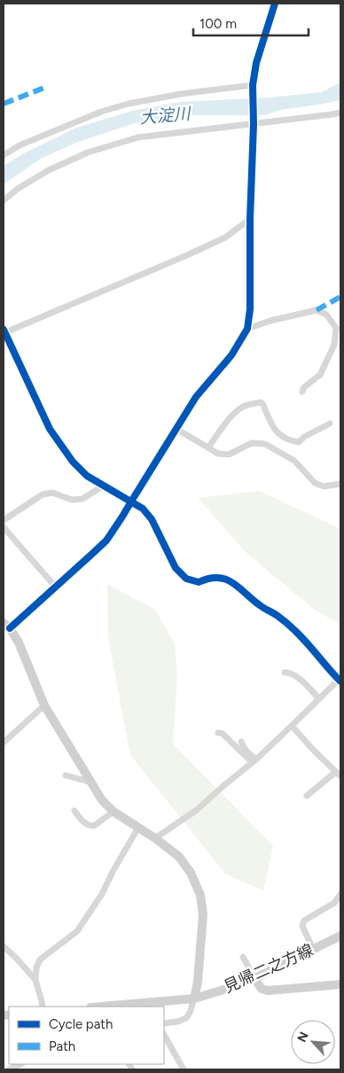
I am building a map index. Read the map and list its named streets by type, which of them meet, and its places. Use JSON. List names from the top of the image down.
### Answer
{
  "streets": {
    "street": ["見帰二之方線"]
  },
  "water": ["大淀川"],
  "legend": ["Cycle path", "Path"],
  "scale_bar": "100 m",
  "north": "top left"
}
